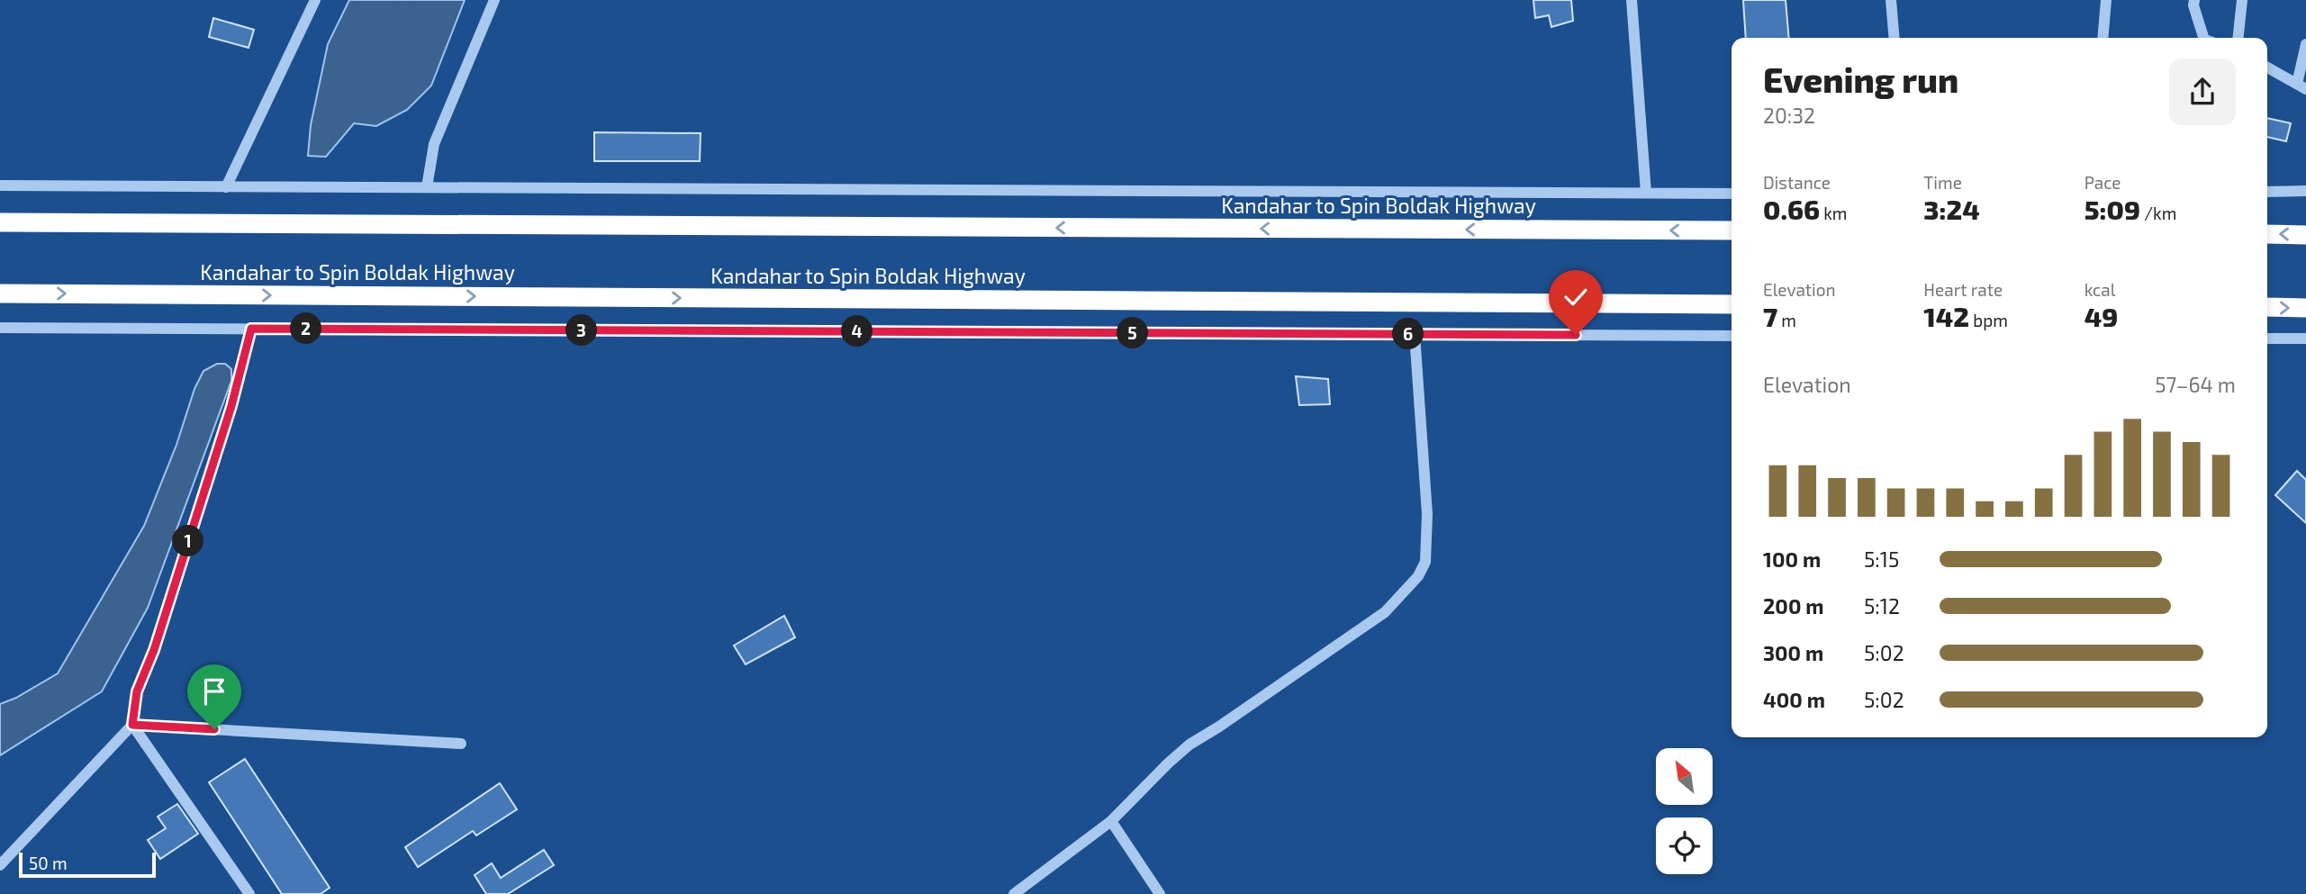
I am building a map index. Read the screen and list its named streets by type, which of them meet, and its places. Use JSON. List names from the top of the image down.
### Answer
{
  "streets": {
    "highway": ["Kandahar to Spin Boldak Highway"]
  },
  "scale_bar": "50 m",
  "north": "top left",
  "page": {
    "heading": ["Evening run", "20:32"],
    "stats": [
      ["Distance", "0.66 km"],
      ["Time", "3:24"],
      ["Pace", "5:09 /km"],
      ["Elevation", "7 m"],
      ["Heart rate", "142 bpm"],
      ["kcal", "49"]
    ],
    "pins": [
      "2",
      "3",
      "4",
      "5",
      "6",
      "1"
    ],
    "chart": ["Elevation", "57–64 m"],
    "list": [
      {
        "name": "100 m",
        "note": "5:15"
      },
      {
        "name": "200 m",
        "note": "5:12"
      },
      {
        "name": "300 m",
        "note": "5:02"
      },
      {
        "name": "400 m",
        "note": "5:02"
      }
    ],
    "scale": "50 m"
  }
}
